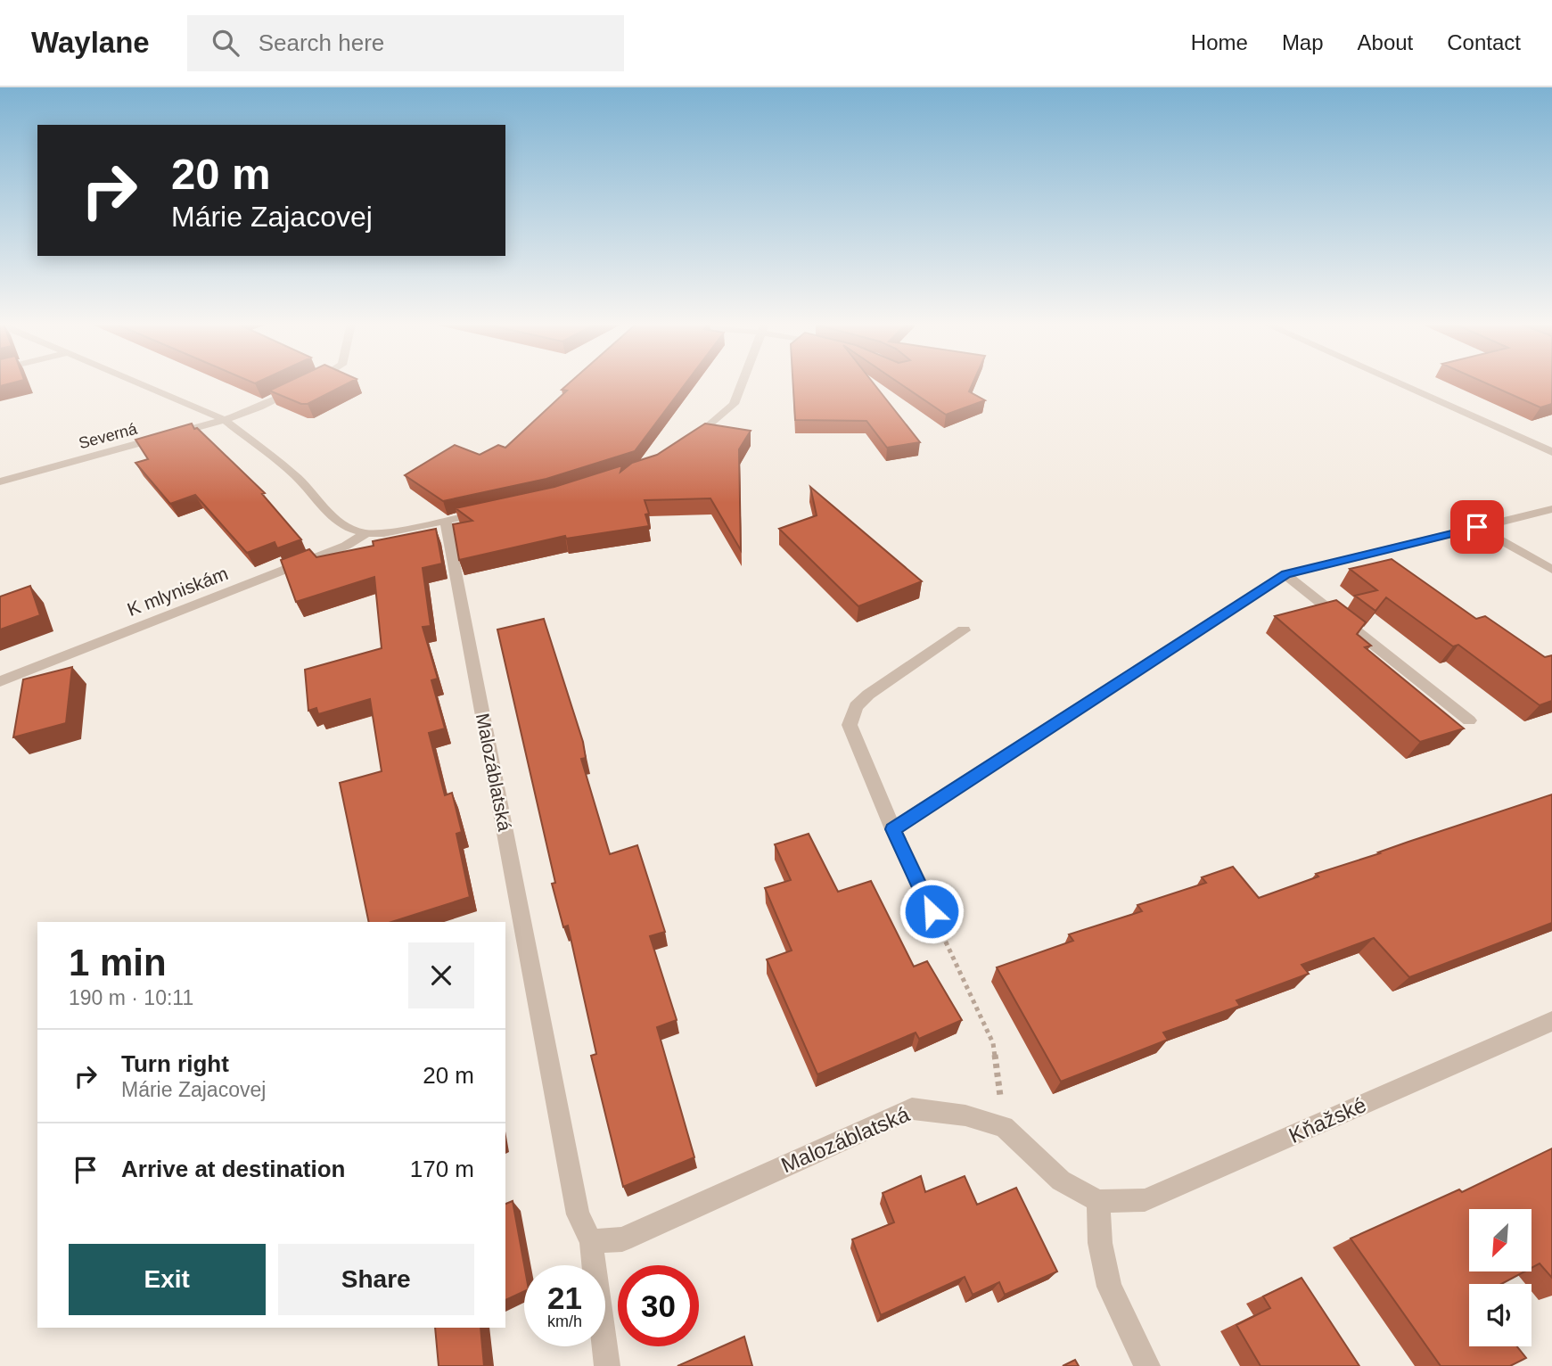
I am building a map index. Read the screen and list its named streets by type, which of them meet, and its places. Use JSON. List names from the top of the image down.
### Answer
{
  "streets": {
    "street": [
      "Severná",
      "K mlyniskám",
      "Malozáblatská",
      "Kňažské"
    ]
  },
  "crossings": [
    ["Malozáblatská", "Kňažské"]
  ],
  "north": "bottom left",
  "page": {
    "header": "Waylane",
    "search": "Search here",
    "nav": [
      "Home",
      "Map",
      "About",
      "Contact"
    ],
    "turn": ["20 m", "Márie Zajacovej"],
    "heading": ["1 min", "190 m · 10:11"],
    "list": [
      {
        "name": "Turn right",
        "note": "Márie Zajacovej",
        "value": "20 m"
      },
      {
        "name": "Arrive at destination",
        "value": "170 m"
      }
    ],
    "buttons": ["Exit", "Share"],
    "speed": "21 km/h",
    "limit": "30"
  }
}
